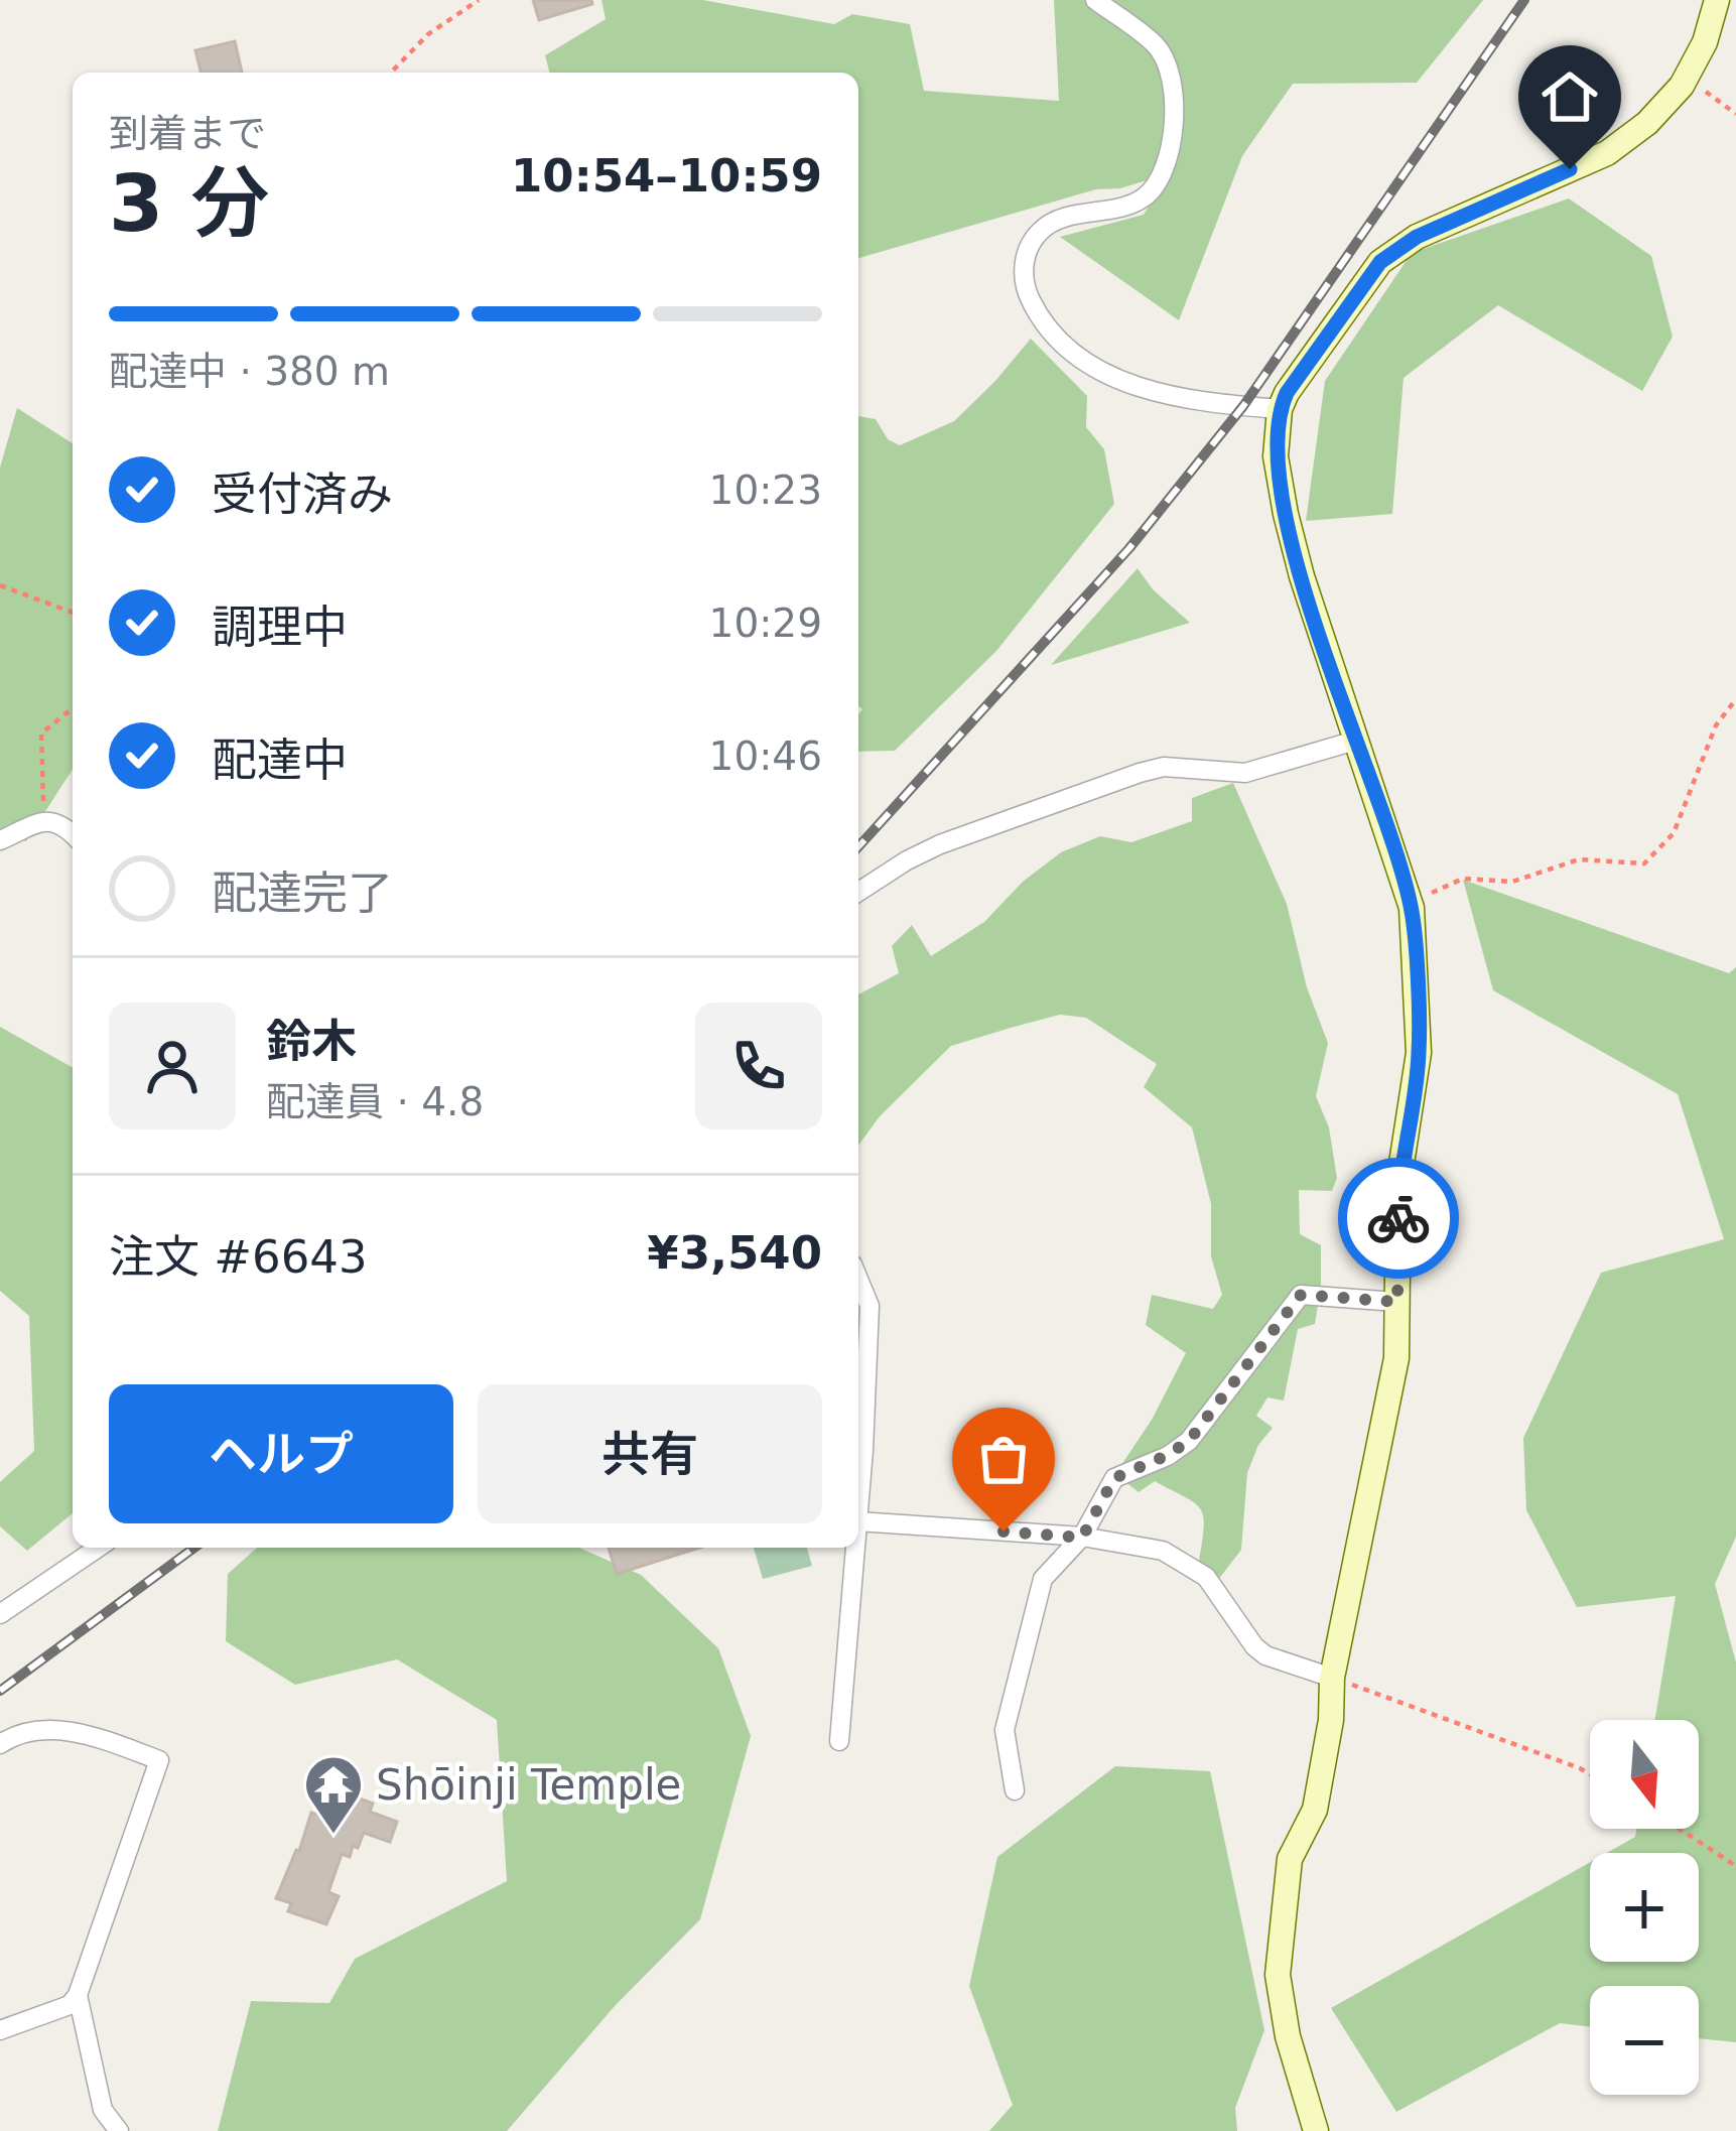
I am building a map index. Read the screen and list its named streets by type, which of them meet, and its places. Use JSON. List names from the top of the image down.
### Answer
{
  "places": {
    "temple": ["Shōinji Temple"]
  },
  "north": "bottom",
  "page": {
    "heading": ["3 分", "到着まで", "10:54–10:59"],
    "panel": [
      "鈴木",
      "配達員 · 4.8",
      "注文 #6643",
      "¥3,540"
    ],
    "bar": "配達中 · 380 m",
    "list": [
      ["受付済み", "10:23"],
      ["調理中", "10:29"],
      ["配達中", "10:46"],
      "配達完了"
    ],
    "buttons": ["ヘルプ", "共有"],
    "map_buttons": ["+", "−"]
  }
}
